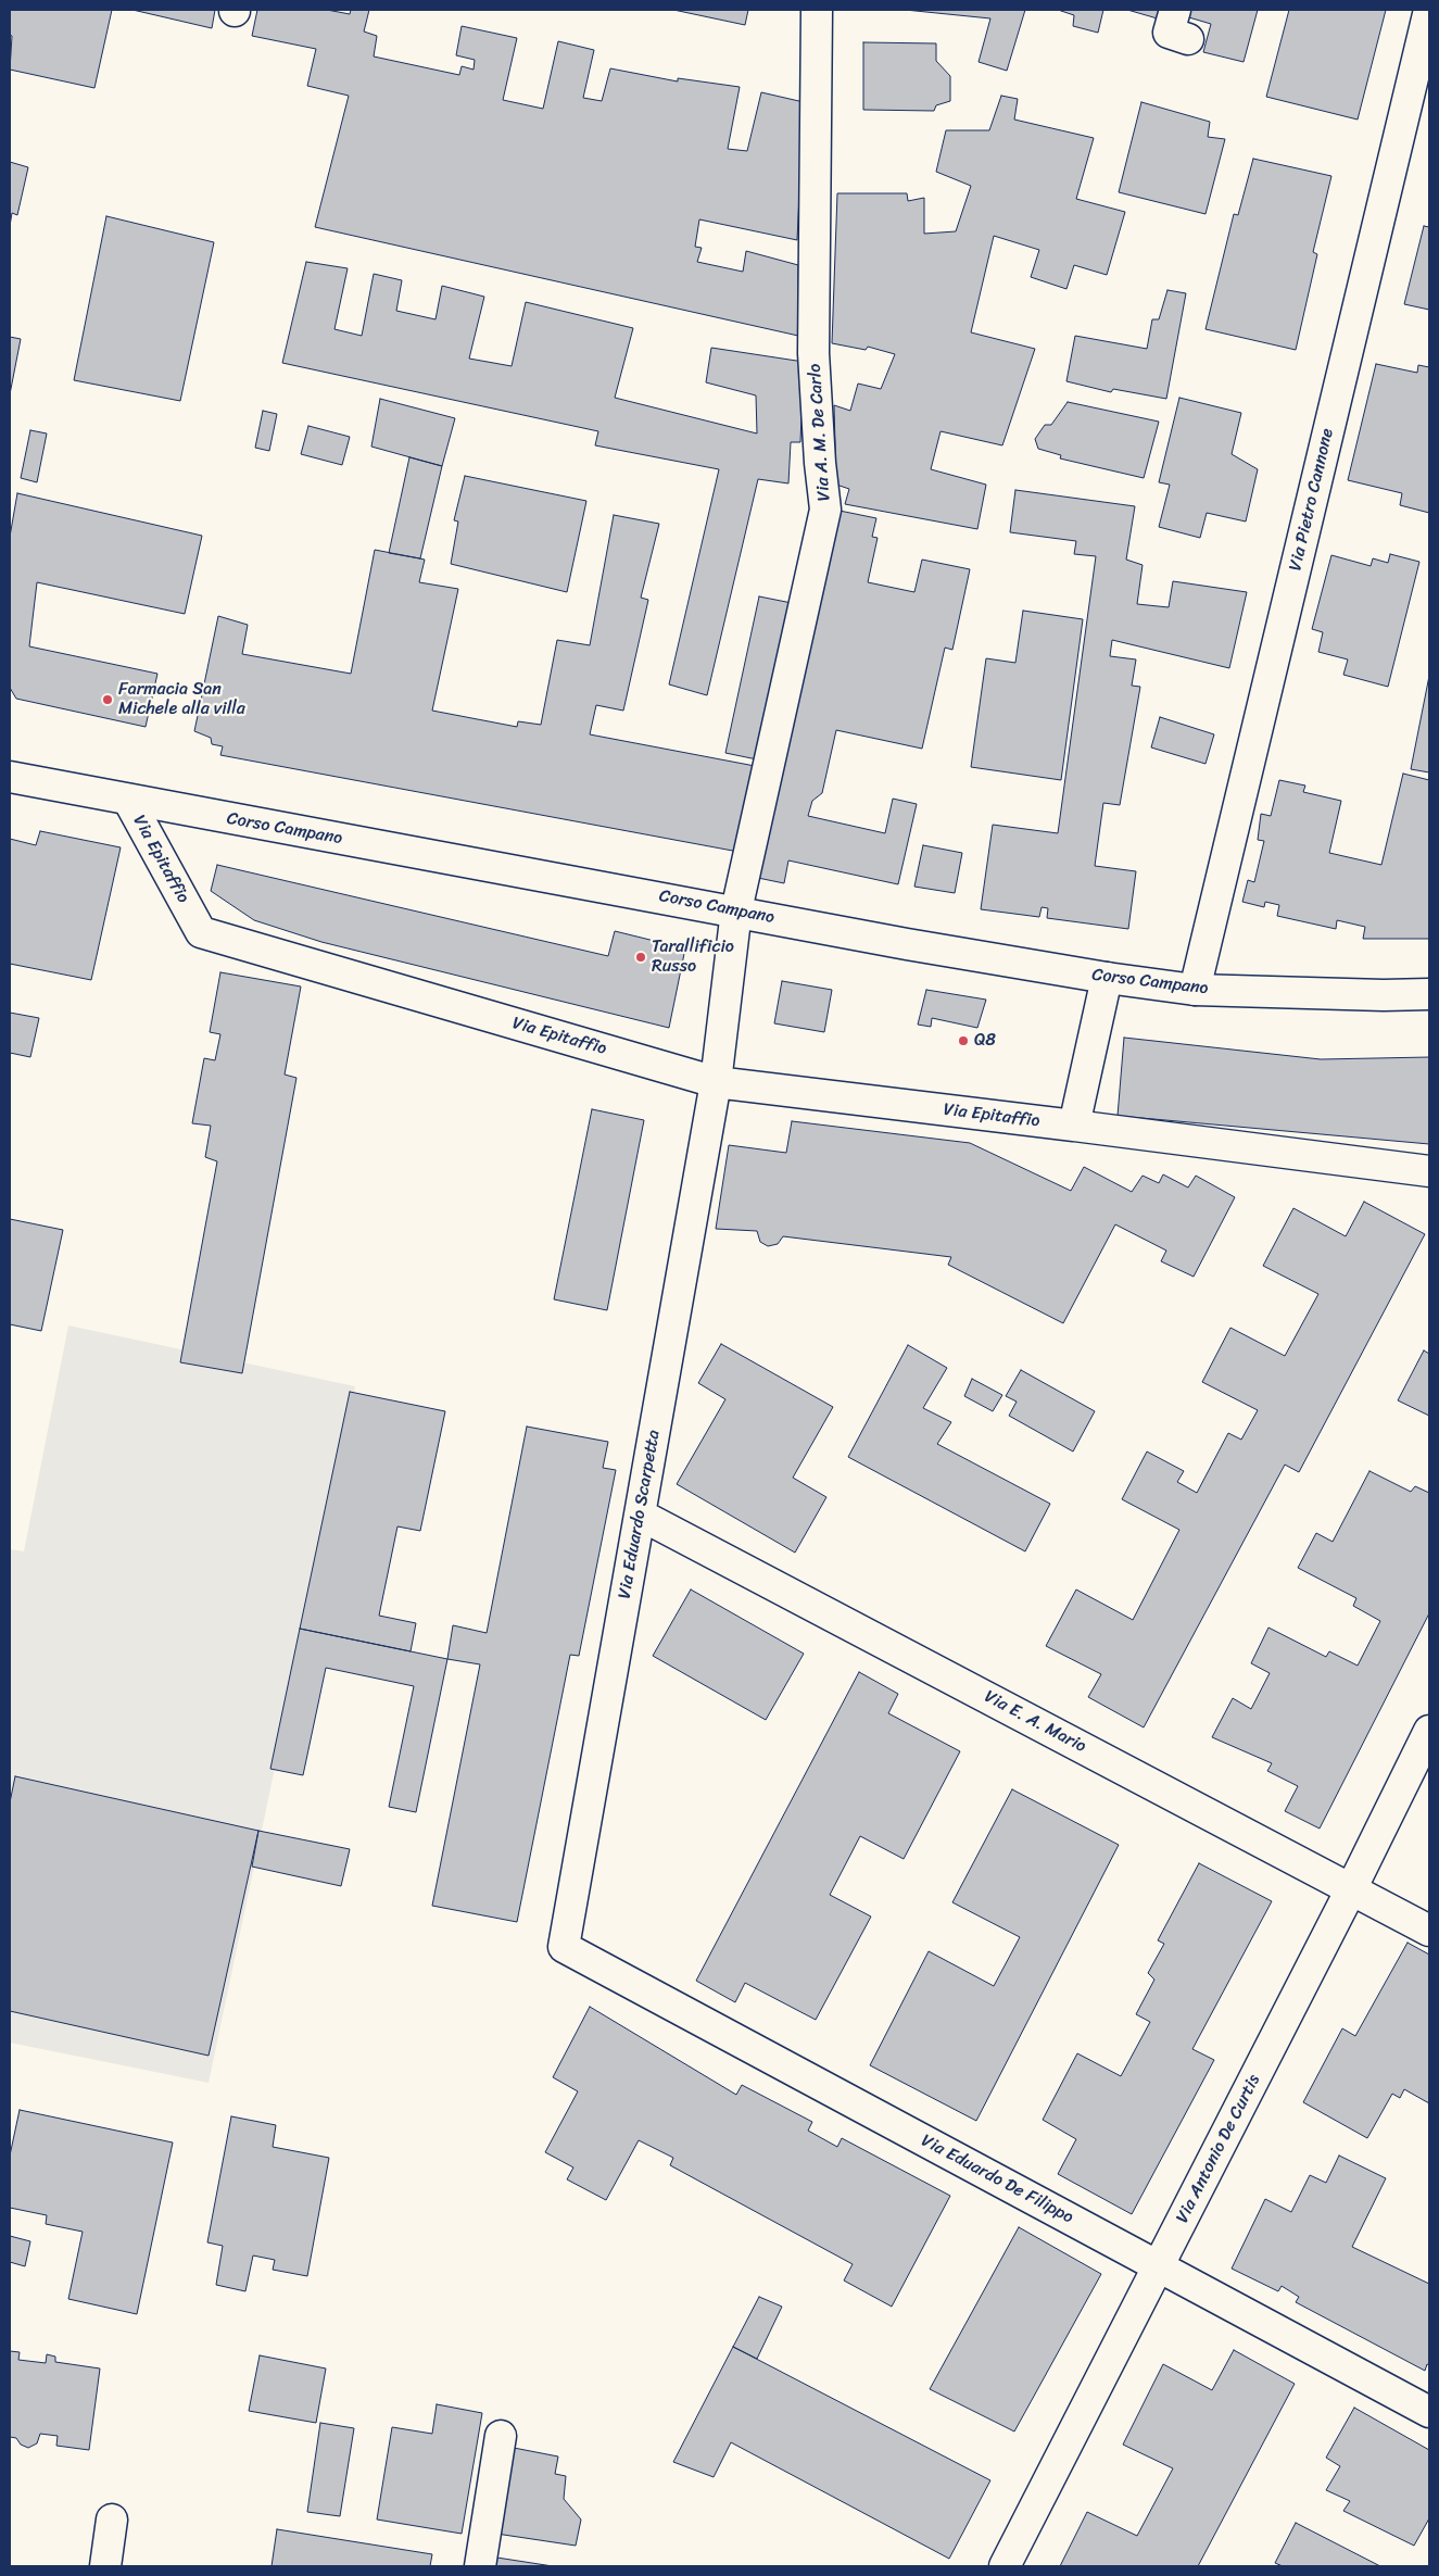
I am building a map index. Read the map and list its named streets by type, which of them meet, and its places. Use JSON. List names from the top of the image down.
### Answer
{
  "streets": {
    "street": [
      "Via A. M. De Carlo",
      "Via Pietro Cannone",
      "Corso Campano",
      "Via Epitaffio",
      "Via Eduardo Scarpetta",
      "Via E. A. Mario",
      "Via Antonio De Curtis",
      "Via Eduardo De Filippo"
    ]
  },
  "crossings": [
    ["Via A. M. De Carlo", "Corso Campano"],
    ["Via A. M. De Carlo", "Via Epitaffio"],
    ["Via A. M. De Carlo", "Via Eduardo Scarpetta"],
    ["Via Pietro Cannone", "Corso Campano"],
    ["Corso Campano", "Via Epitaffio"],
    ["Via Epitaffio", "Via Eduardo Scarpetta"],
    ["Via Eduardo Scarpetta", "Via E. A. Mario"],
    ["Via Eduardo Scarpetta", "Via Eduardo De Filippo"],
    ["Via E. A. Mario", "Via Antonio De Curtis"],
    ["Via Antonio De Curtis", "Via Eduardo De Filippo"]
  ],
  "places": ["Farmacia San Michele alla villa", "Tarallificio Russo", "Q8"]
}
